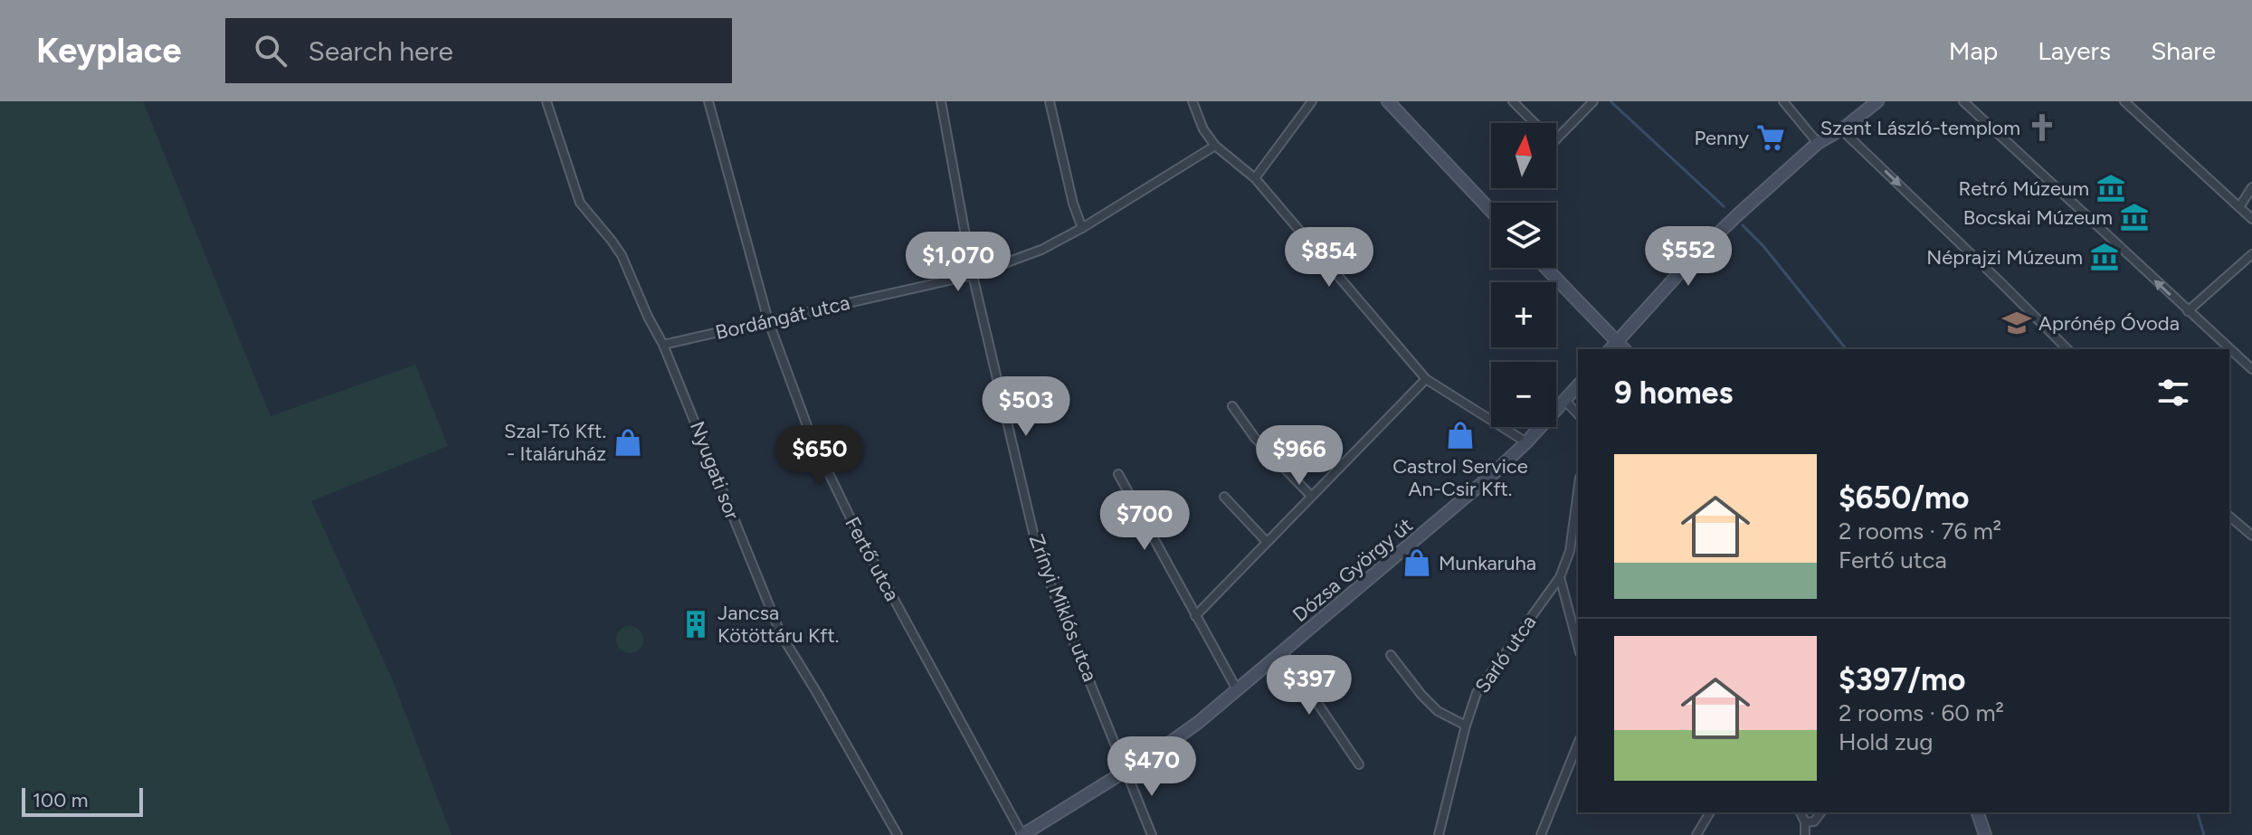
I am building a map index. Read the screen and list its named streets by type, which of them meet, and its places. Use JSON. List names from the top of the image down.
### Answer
{
  "streets": {
    "main road": ["Dózsa György út"],
    "street": [
      "Bordángát utca",
      "Nyugati sor",
      "Fertő utca",
      "Zrínyi Miklós utca",
      "Sarló utca"
    ]
  },
  "crossings": [
    ["Bordángát utca", "Nyugati sor"],
    ["Bordángát utca", "Fertő utca"],
    ["Bordángát utca", "Zrínyi Miklós utca"],
    ["Fertő utca", "Dózsa György út"],
    ["Dózsa György út", "Zrínyi Miklós utca"]
  ],
  "places": {
    "church": ["Szent László-templom"],
    "supermarket": ["Penny"],
    "museum": ["Retró Múzeum", "Bocskai Múzeum", "Néprajzi Múzeum"],
    "school or university": ["Aprónép Óvoda"],
    "shop": ["Castrol Service An-Csir Kft.", "Szal-Tó Kft. - Italáruház", "Munkaruha"],
    "building": ["Jancsa Kötöttáru Kft."]
  },
  "scale_bar": "100 m",
  "north": "top",
  "page": {
    "header": "Keyplace",
    "search": "Search here",
    "nav": ["Map", "Layers", "Share"],
    "map_buttons": ["+", "−"],
    "price": [
      "$552",
      "$854",
      "$1,070",
      "$503",
      "$650",
      "$966",
      "$700",
      "$397",
      "$470"
    ],
    "heading": "9 homes",
    "list": [
      {
        "name": "$650/mo",
        "note": "2 rooms · 76 m² · Fertő utca"
      },
      {
        "name": "$397/mo",
        "note": "2 rooms · 60 m² · Hold zug"
      }
    ],
    "scale": "100 m"
  }
}
